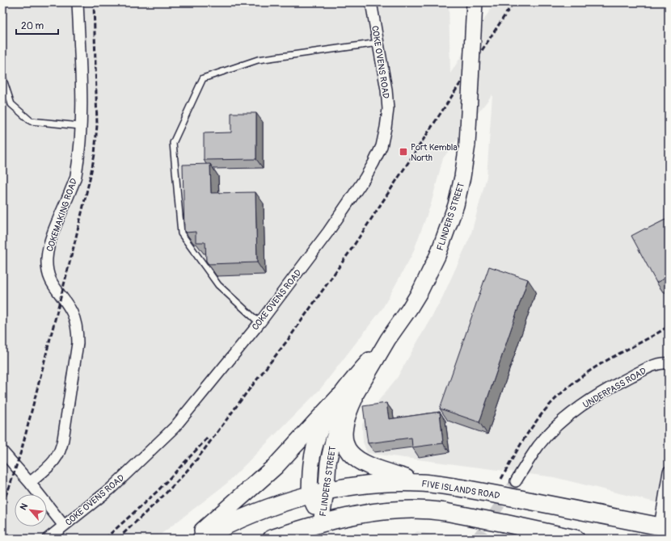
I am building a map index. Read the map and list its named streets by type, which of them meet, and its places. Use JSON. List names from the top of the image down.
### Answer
{
  "streets": {
    "main road": ["FIVE ISLANDS ROAD"],
    "street": [
      "COKE OVENS ROAD",
      "COKEMAKING ROAD",
      "FLINDERS STREET",
      "UNDERPASS ROAD"
    ]
  },
  "crossings": [
    ["FLINDERS STREET", "FIVE ISLANDS ROAD"]
  ],
  "places": {
    "transit": ["Port Kembla North"]
  },
  "scale_bar": "20 m",
  "north": "top left"
}
